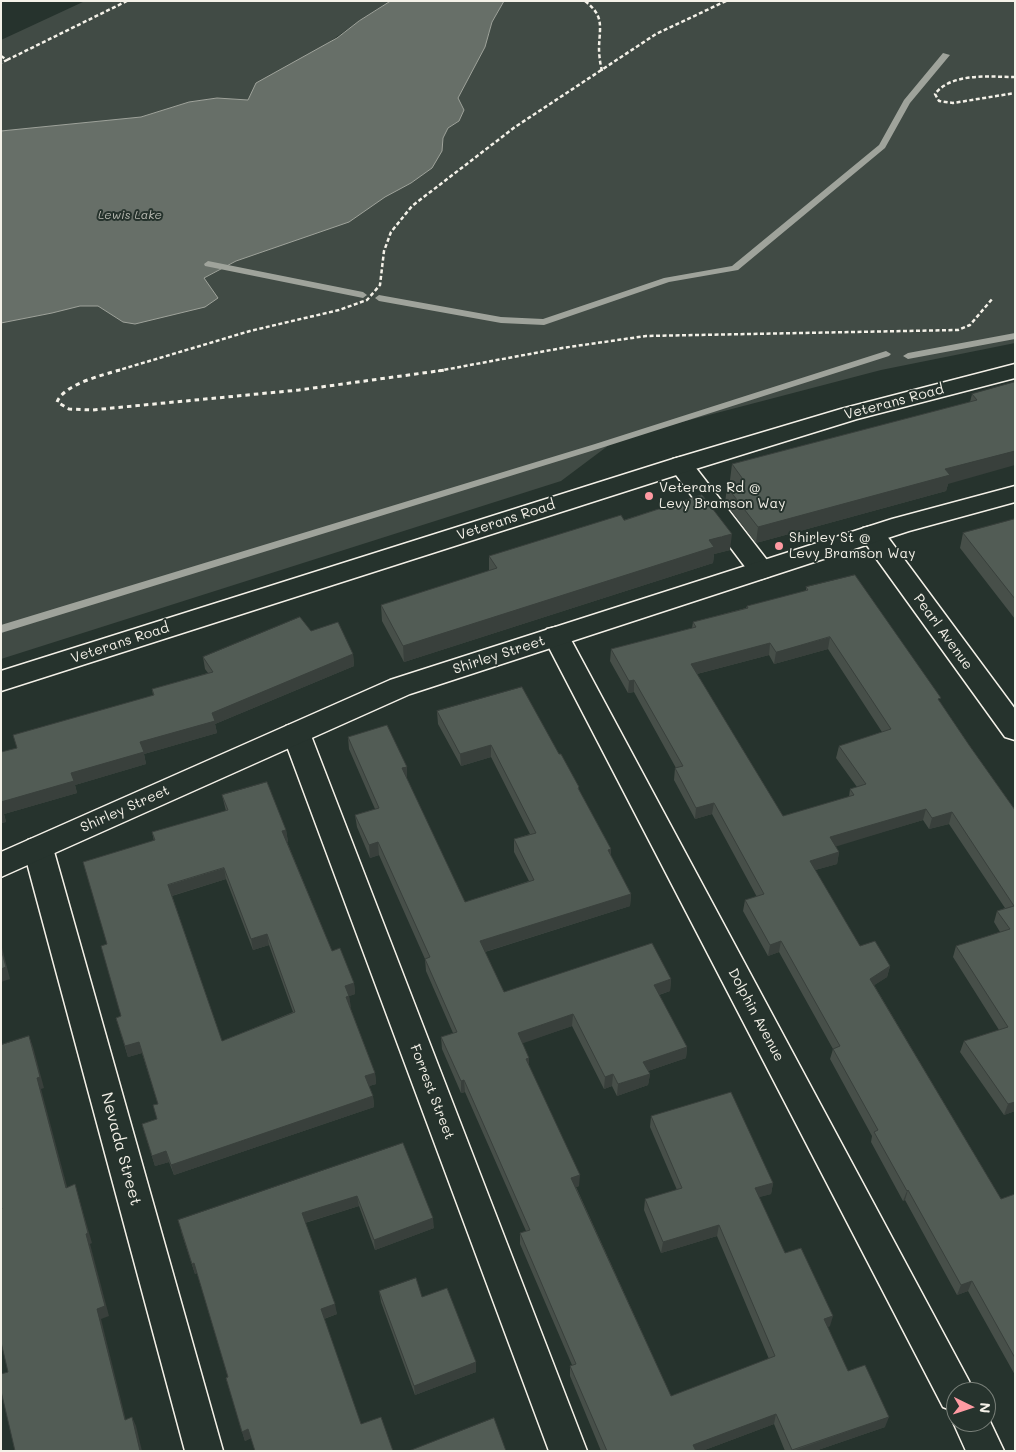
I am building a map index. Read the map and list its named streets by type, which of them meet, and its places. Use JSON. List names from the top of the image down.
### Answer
{
  "streets": {
    "street": [
      "Veterans Road",
      "Pearl Avenue",
      "Shirley Street",
      "Dolphin Avenue",
      "Forrest Street",
      "Nevada Street"
    ]
  },
  "crossings": [
    ["Pearl Avenue", "Shirley Street"],
    ["Shirley Street", "Dolphin Avenue"],
    ["Shirley Street", "Forrest Street"],
    ["Shirley Street", "Nevada Street"]
  ],
  "water": ["Lewis Lake"],
  "places": ["Veterans Rd @ Levy Bramson Way", "Shirley St @ Levy Bramson Way"],
  "north": "right"
}
